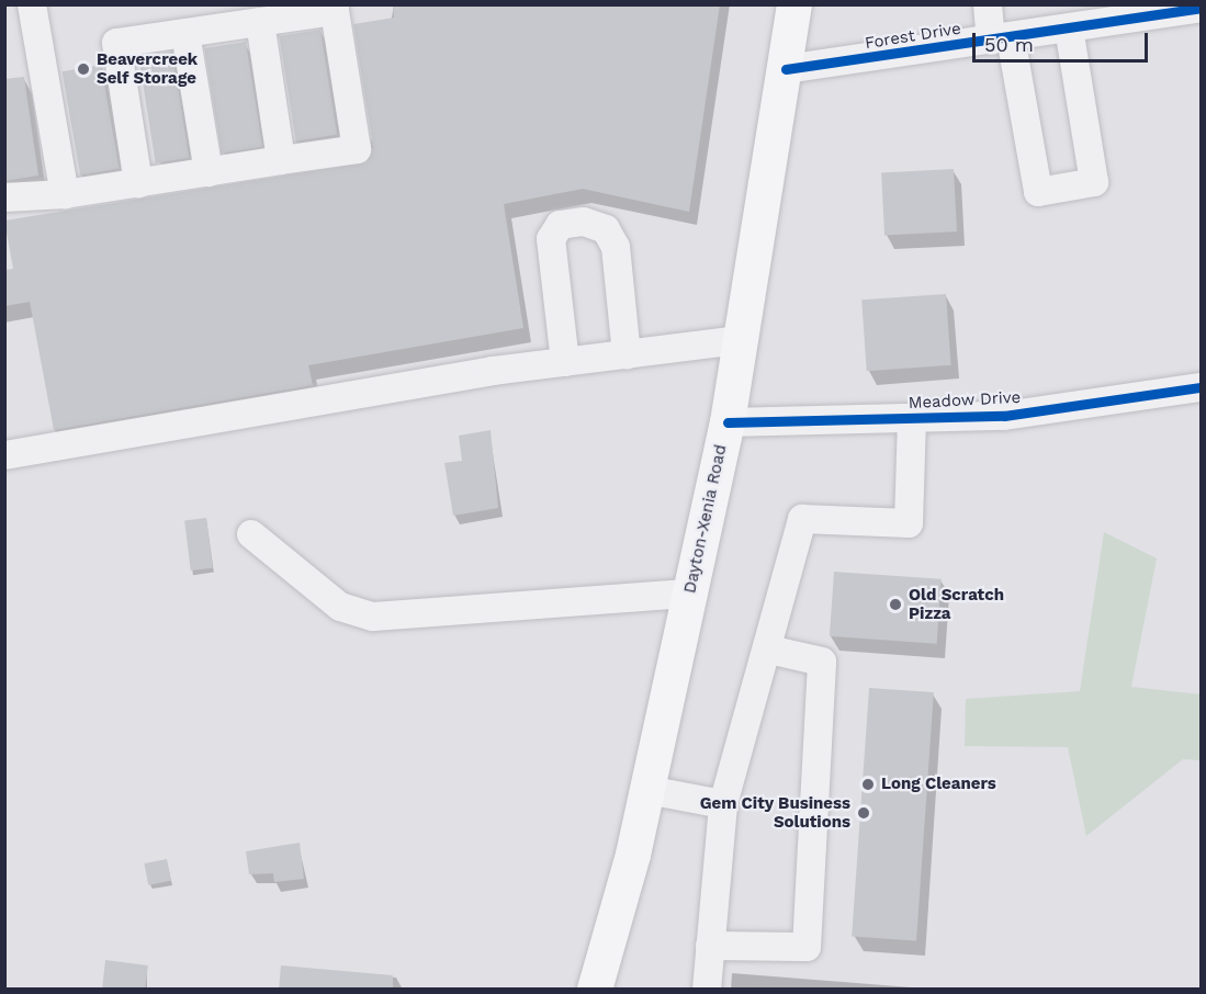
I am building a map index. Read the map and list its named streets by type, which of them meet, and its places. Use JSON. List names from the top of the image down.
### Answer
{
  "streets": {
    "main road": ["Dayton-Xenia Road"],
    "street": ["Forest Drive", "Meadow Drive"]
  },
  "crossings": [
    ["Forest Drive", "Dayton-Xenia Road"],
    ["Meadow Drive", "Dayton-Xenia Road"]
  ],
  "places": [
    "Beavercreek Self Storage",
    "Old Scratch Pizza",
    "Long Cleaners",
    "Gem City Business Solutions"
  ],
  "scale_bar": "50 m"
}
